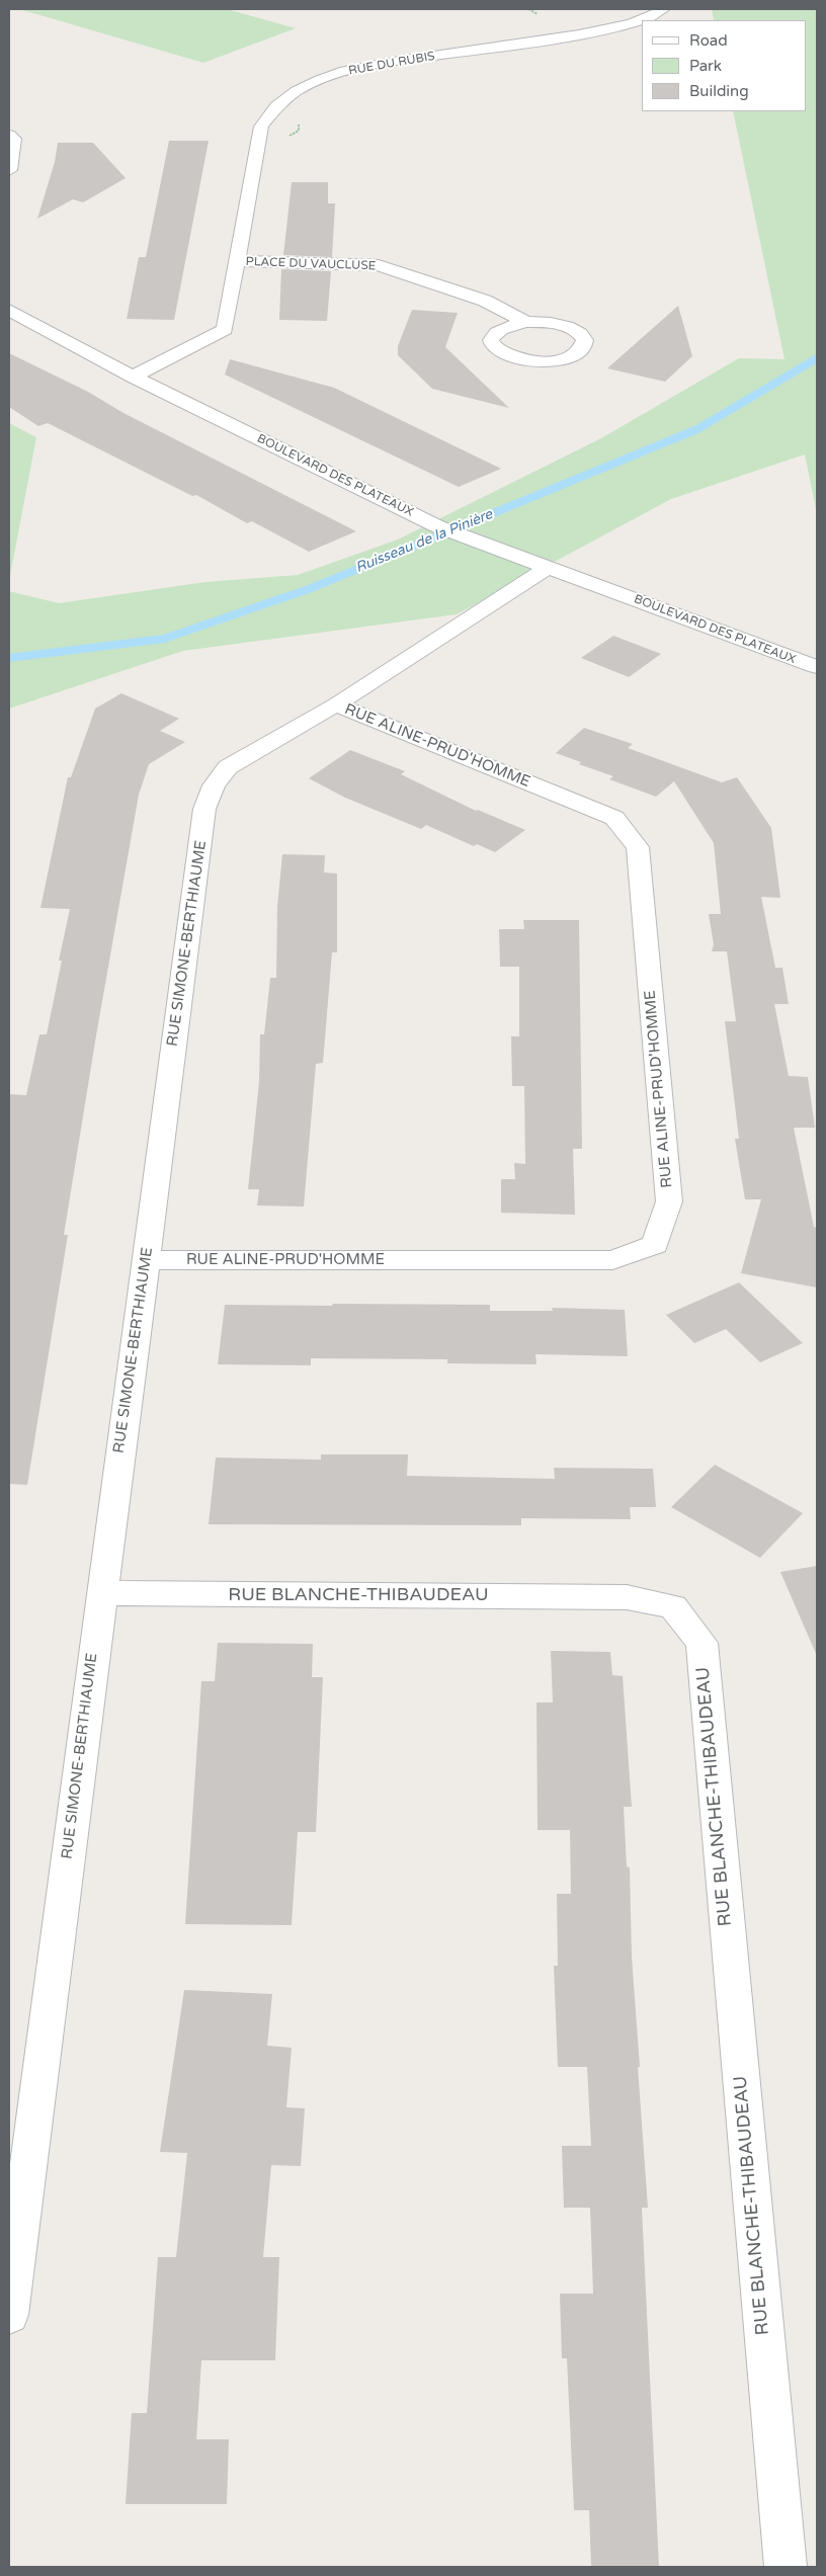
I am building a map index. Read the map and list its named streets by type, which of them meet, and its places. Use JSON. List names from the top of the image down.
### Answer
{
  "streets": {
    "street": [
      "RUE DU RUBIS",
      "PLACE DU VAUCLUSE",
      "BOULEVARD DES PLATEAUX",
      "RUE ALINE-PRUD'HOMME",
      "RUE SIMONE-BERTHIAUME",
      "RUE BLANCHE-THIBAUDEAU"
    ]
  },
  "crossings": [
    ["RUE DU RUBIS", "PLACE DU VAUCLUSE"],
    ["RUE DU RUBIS", "BOULEVARD DES PLATEAUX"],
    ["BOULEVARD DES PLATEAUX", "RUE SIMONE-BERTHIAUME"],
    ["RUE ALINE-PRUD'HOMME", "RUE SIMONE-BERTHIAUME"],
    ["RUE SIMONE-BERTHIAUME", "RUE BLANCHE-THIBAUDEAU"]
  ],
  "water": ["Ruisseau de la Pinière"],
  "legend": ["Road", "Park", "Building"]
}
